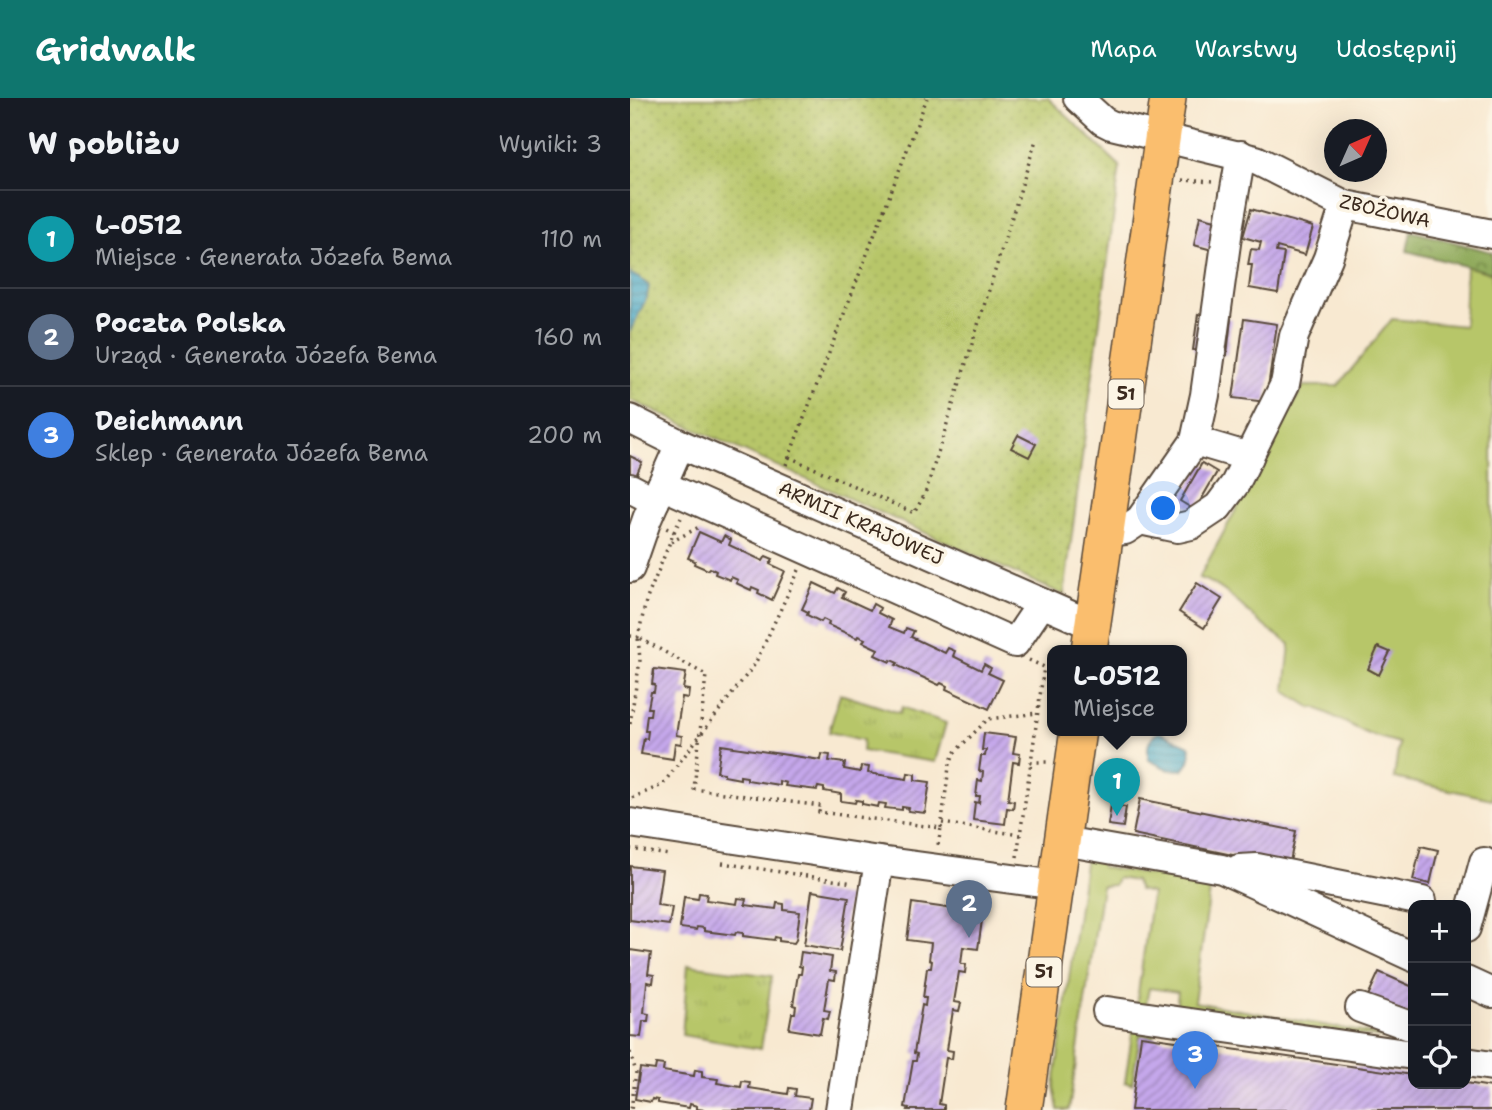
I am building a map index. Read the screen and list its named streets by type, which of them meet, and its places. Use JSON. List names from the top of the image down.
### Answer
{
  "streets": {
    "main road": ["51"],
    "street": ["ZBOŻOWA", "ARMII KRAJOWEJ"]
  },
  "crossings": [
    ["ZBOŻOWA", "51"],
    ["51", "ARMII KRAJOWEJ"]
  ],
  "north": "top right",
  "page": {
    "header": "Gridwalk",
    "nav": ["Mapa", "Warstwy", "Udostępnij"],
    "heading": ["W pobliżu", "Wyniki: 3"],
    "list": [
      {
        "mark": "1",
        "name": "L-0512",
        "note": "Miejsce · Generała Józefa Bema",
        "value": "110 m"
      },
      {
        "mark": "2",
        "name": "Poczta Polska",
        "note": "Urząd · Generała Józefa Bema",
        "value": "160 m"
      },
      {
        "mark": "3",
        "name": "Deichmann",
        "note": "Sklep · Generała Józefa Bema",
        "value": "200 m"
      }
    ],
    "popup": ["L-0512", "Miejsce"],
    "pins": ["1", "2", "3"],
    "map_buttons": ["+", "−"]
  }
}
